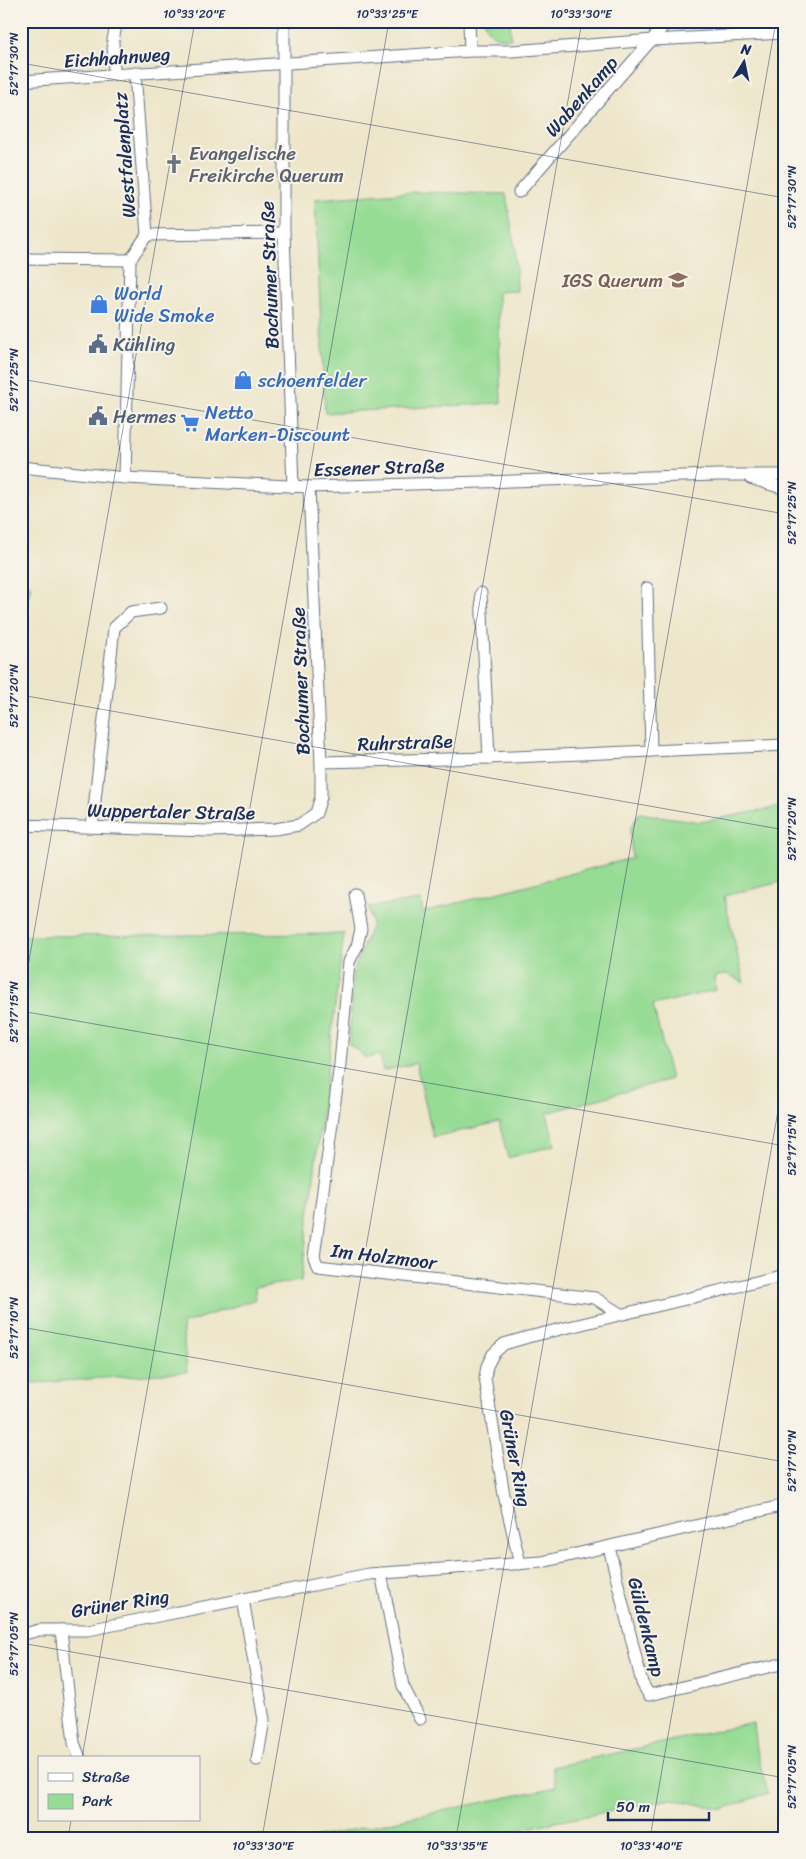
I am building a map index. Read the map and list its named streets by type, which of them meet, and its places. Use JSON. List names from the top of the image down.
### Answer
{
  "streets": {
    "street": [
      "Eichhahnweg",
      "Wabenkamp",
      "Westfalenplatz",
      "Bochumer Straße",
      "Essener Straße",
      "Ruhrstraße",
      "Wuppertaler Straße",
      "Im Holzmoor",
      "Grüner Ring",
      "Güldenkamp"
    ]
  },
  "crossings": [
    ["Eichhahnweg", "Wabenkamp"],
    ["Eichhahnweg", "Westfalenplatz"],
    ["Eichhahnweg", "Bochumer Straße"],
    ["Westfalenplatz", "Bochumer Straße"],
    ["Bochumer Straße", "Essener Straße"],
    ["Bochumer Straße", "Ruhrstraße"],
    ["Bochumer Straße", "Wuppertaler Straße"],
    ["Im Holzmoor", "Grüner Ring"]
  ],
  "places": {
    "church": ["Evangelische Freikirche Querum"],
    "school or university": ["IGS Querum"],
    "shop": ["World Wide Smoke", "schoenfelder"],
    "public building": ["Kühling", "Hermes"],
    "supermarket": ["Netto Marken-Discount"]
  },
  "legend": ["Straße", "Park"],
  "scale_bar": "50 m",
  "north": "top",
  "coordinates": [
    "10°33'20\"E",
    "10°33'25\"E",
    "10°33'30\"E",
    "52°17'30\"N",
    "52°17'25\"N",
    "52°17'20\"N",
    "52°17'15\"N",
    "52°17'10\"N",
    "52°17'05\"N",
    "10°33'35\"E",
    "10°33'40\"E"
  ]
}
